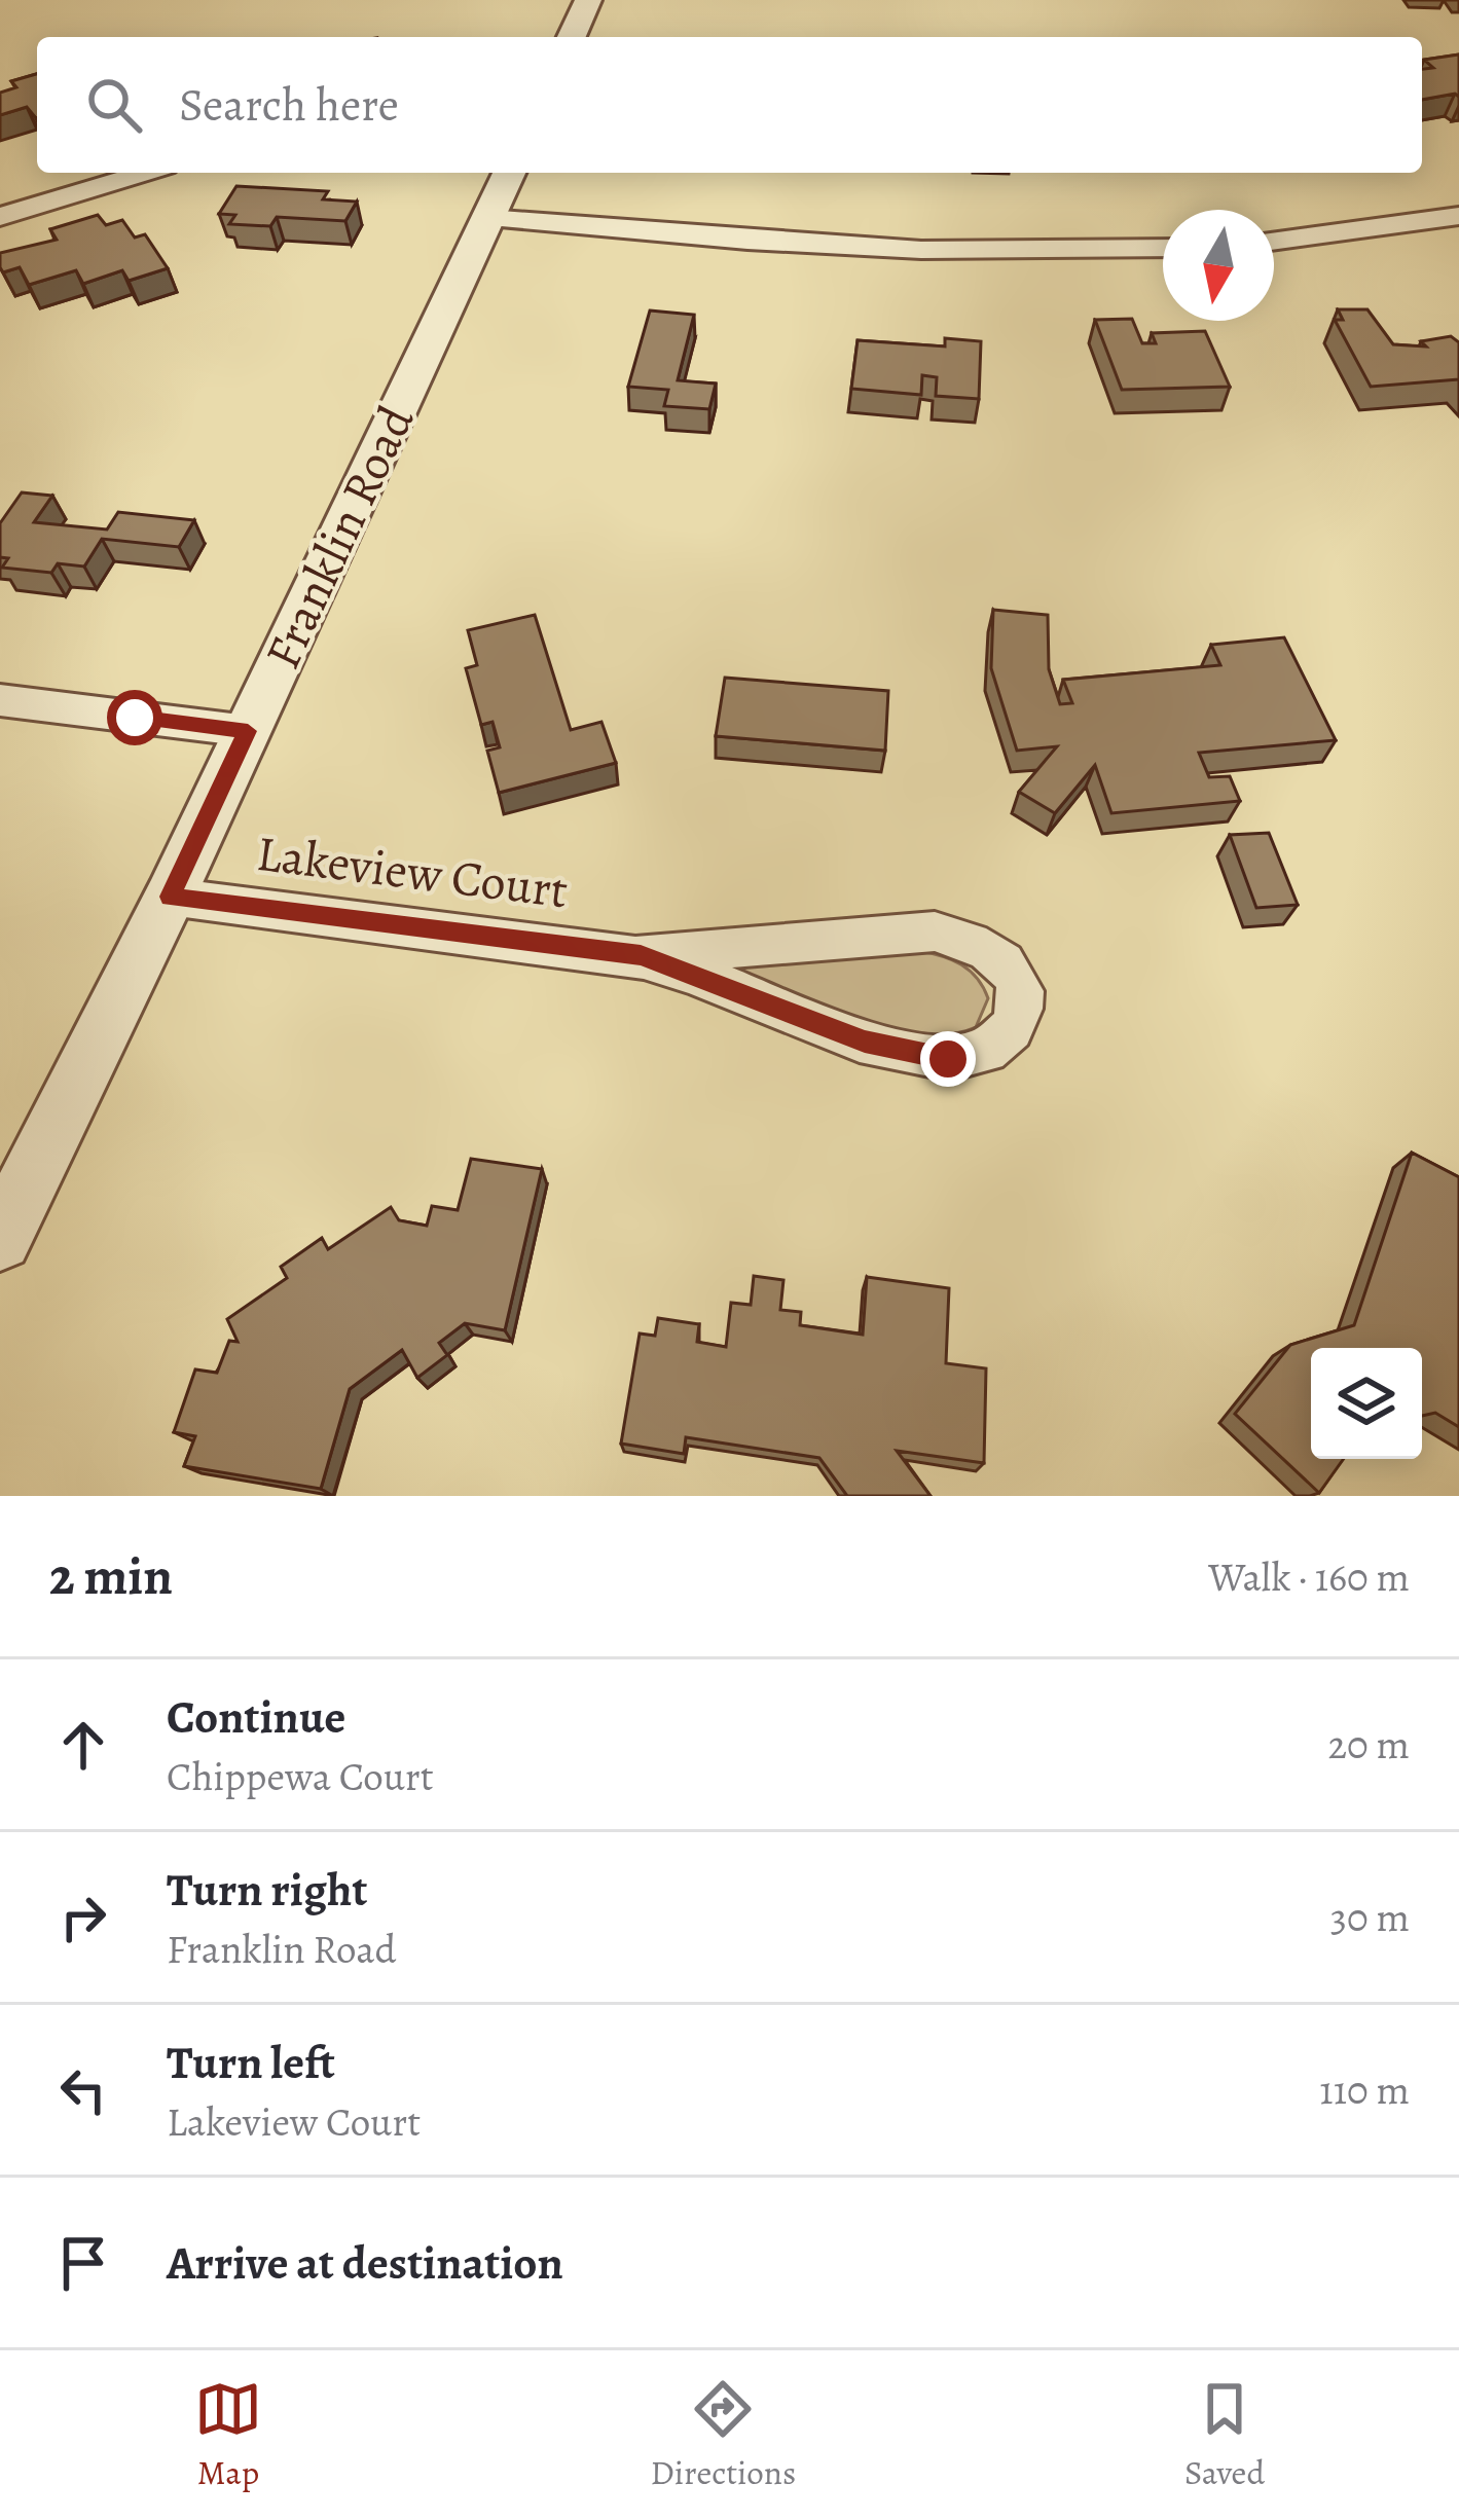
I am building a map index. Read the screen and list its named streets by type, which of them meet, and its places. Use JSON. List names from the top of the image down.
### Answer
{
  "streets": {
    "street": ["Franklin Road", "Lakeview Court"]
  },
  "crossings": [
    ["Franklin Road", "Lakeview Court"]
  ],
  "north": "bottom",
  "page": {
    "search": "Search here",
    "heading": ["2 min", "Walk · 160 m"],
    "list": [
      ["Continue", "Chippewa Court", "20 m"],
      ["Turn right", "Franklin Road", "30 m"],
      ["Turn left", "Lakeview Court", "110 m"],
      "Arrive at destination"
    ],
    "nav": ["Map", "Directions", "Saved"]
  }
}
